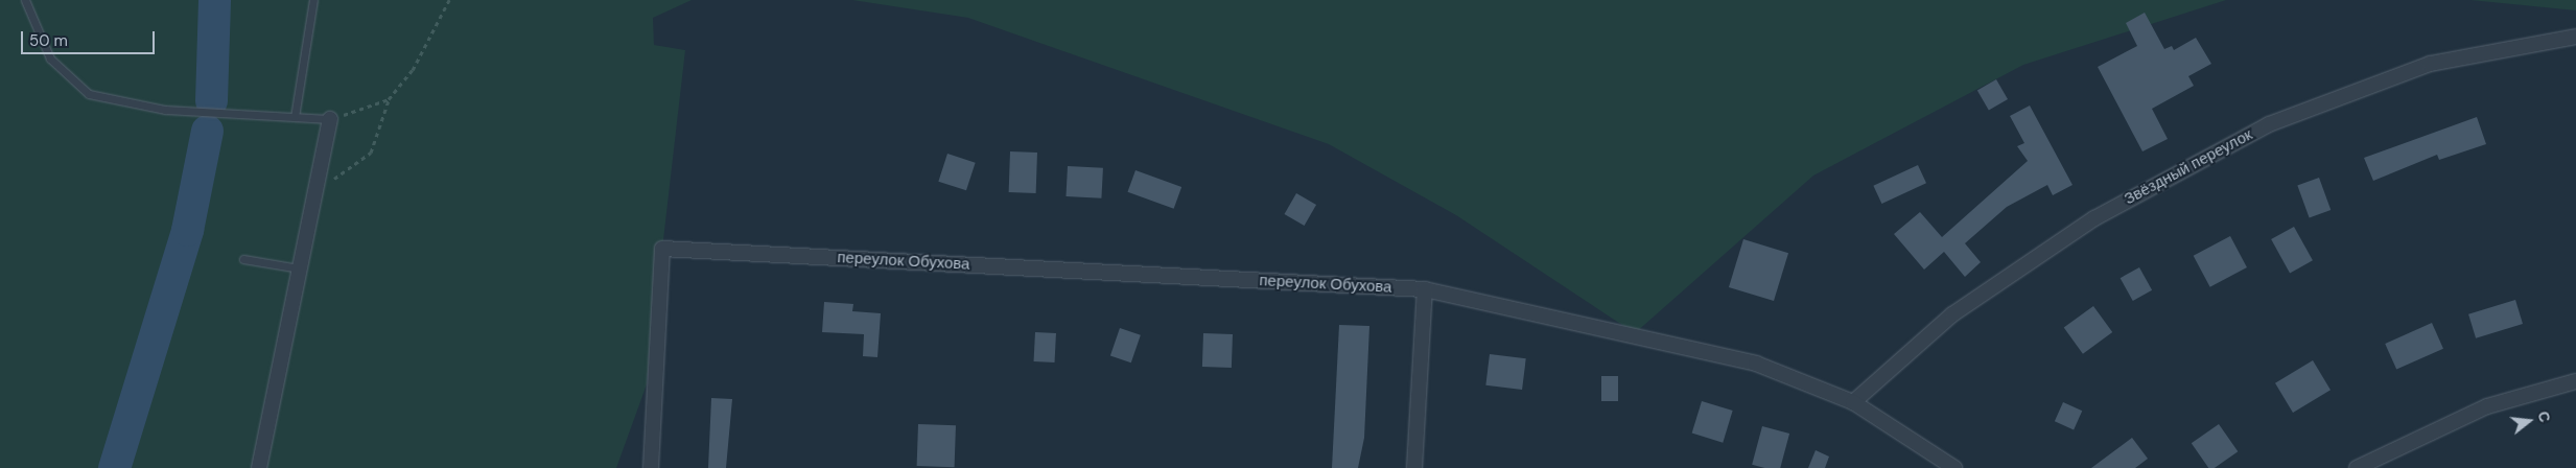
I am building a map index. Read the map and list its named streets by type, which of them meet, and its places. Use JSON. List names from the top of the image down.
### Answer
{
  "streets": {
    "street": ["Звёздный переулок", "переулок Обухова"]
  },
  "crossings": [
    ["Звёздный переулок", "переулок Обухова"]
  ],
  "scale_bar": "50 m",
  "north": "right"
}
